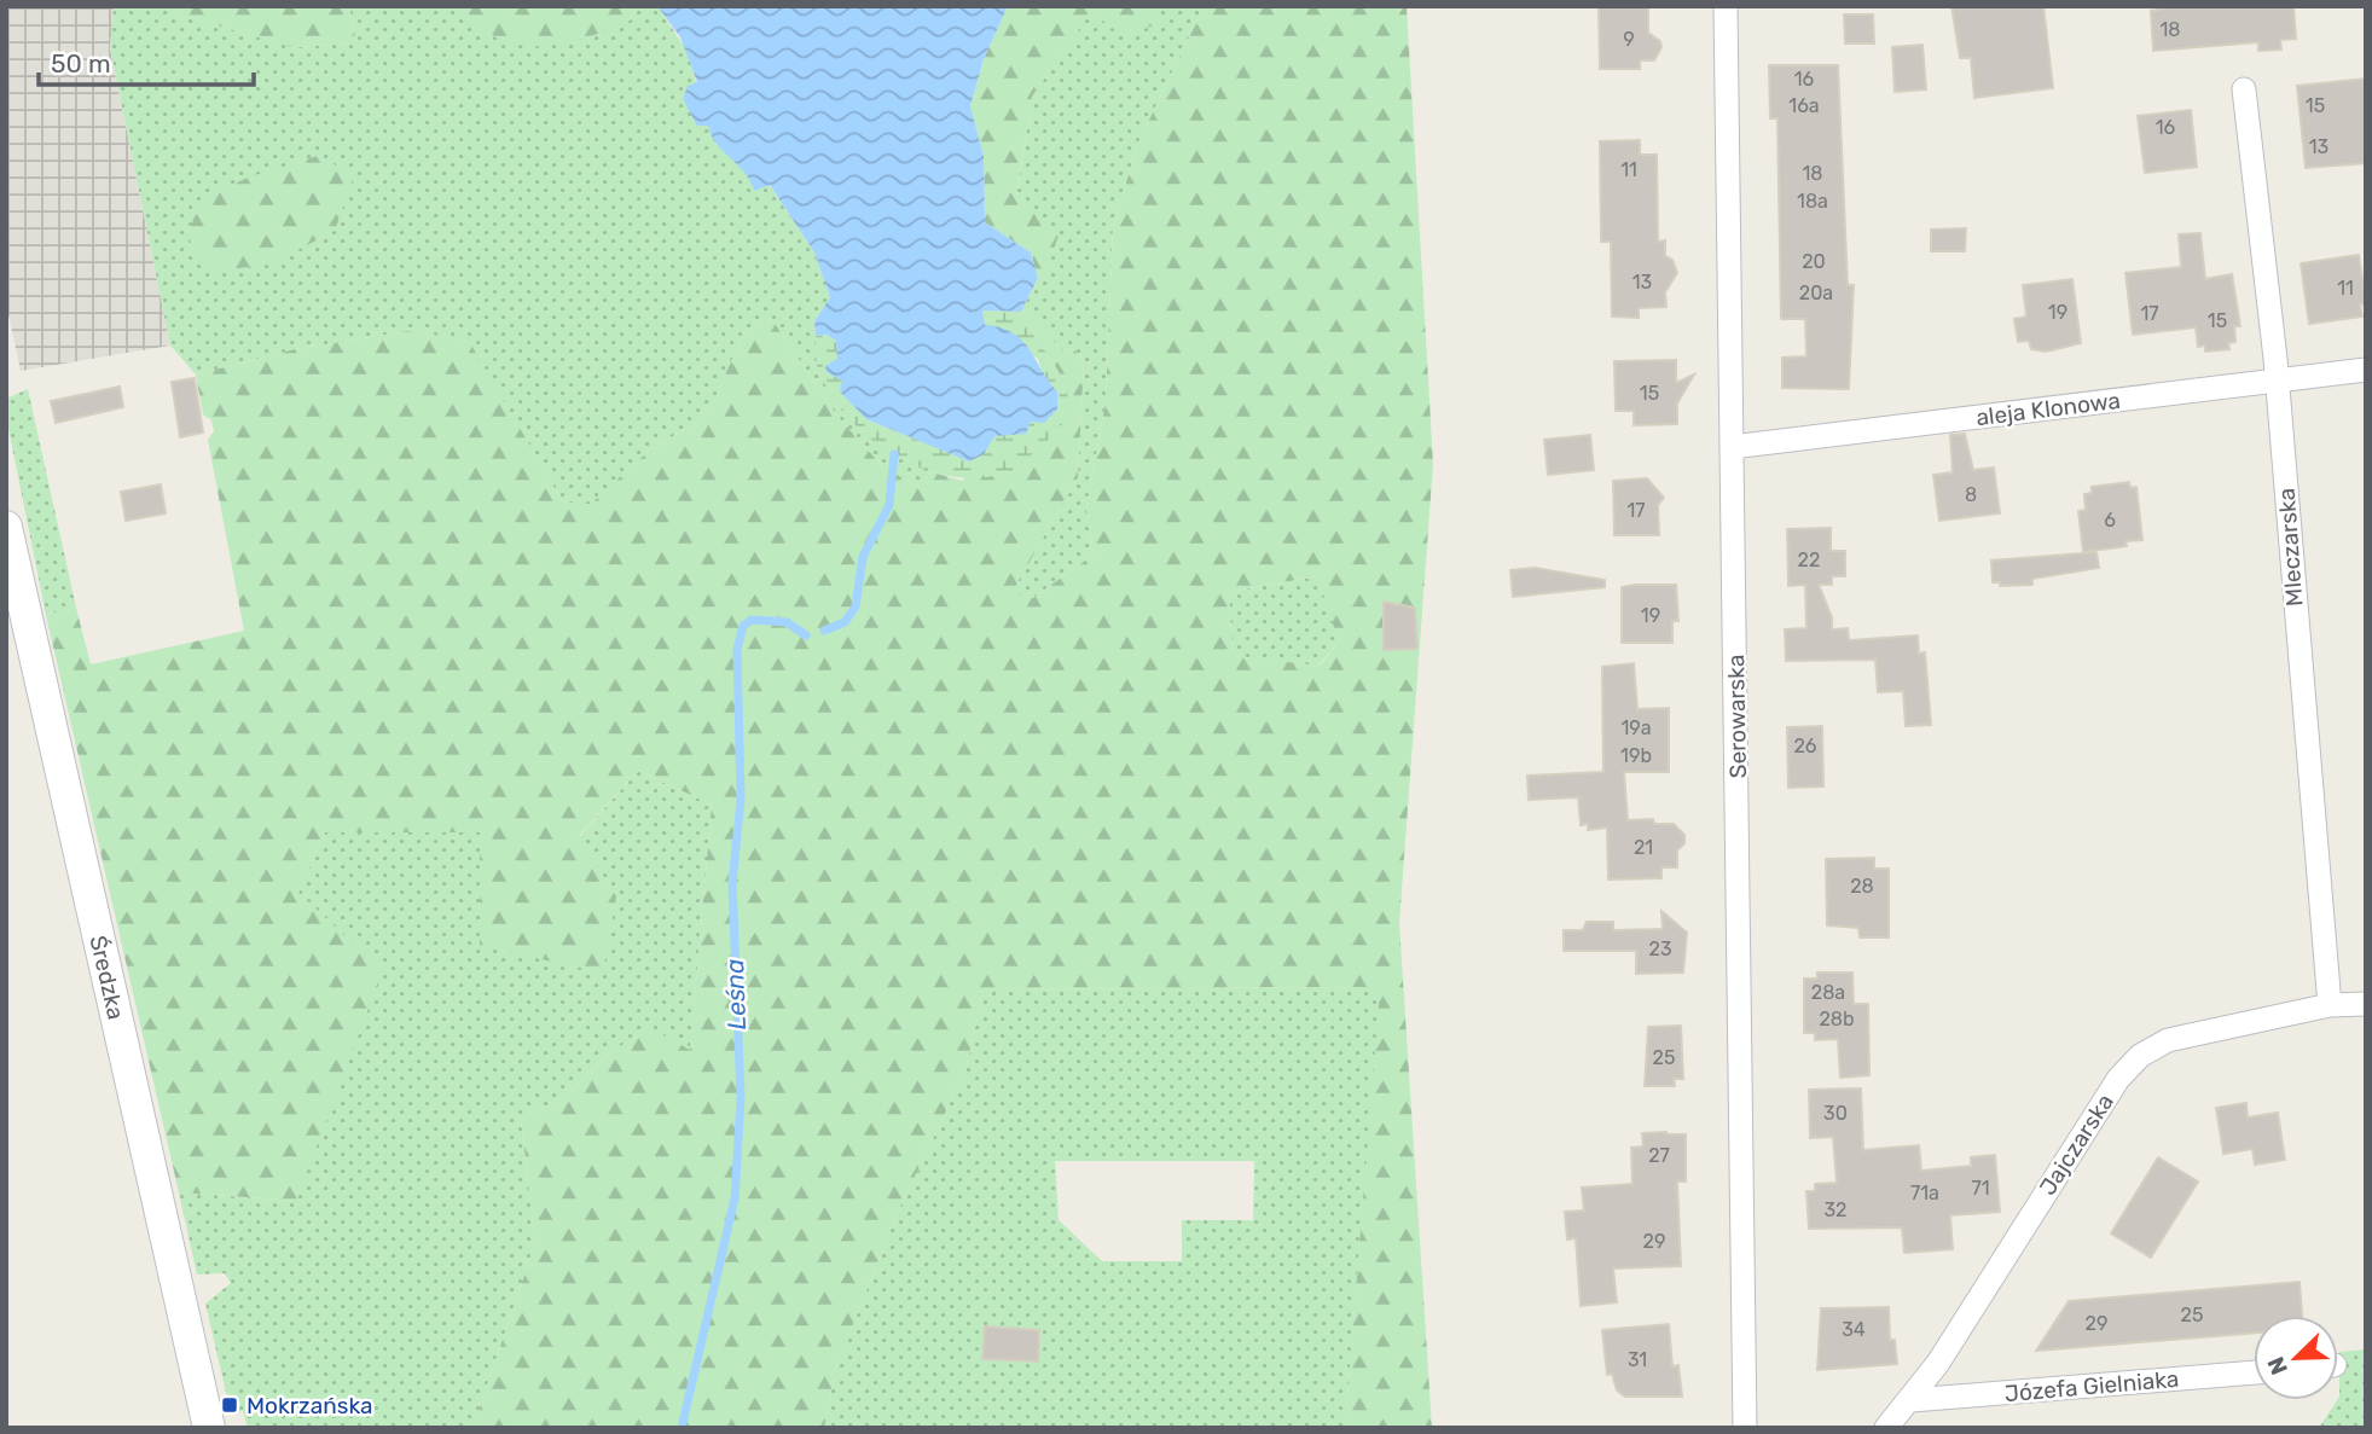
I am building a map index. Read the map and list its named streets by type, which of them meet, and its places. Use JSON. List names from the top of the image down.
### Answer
{
  "streets": {
    "main road": ["Średzka"],
    "street": [
      "aleja Klonowa",
      "Mleczarska",
      "Serowarska",
      "Jajczarska",
      "Józefa Gielniaka"
    ]
  },
  "crossings": [
    ["aleja Klonowa", "Mleczarska"],
    ["aleja Klonowa", "Serowarska"],
    ["Mleczarska", "Jajczarska"],
    ["Jajczarska", "Józefa Gielniaka"]
  ],
  "water": ["Leśna"],
  "places": {
    "transit": ["Mokrzańska"]
  },
  "house_numbers": [
    "18",
    "9",
    "16",
    "16a",
    "15",
    "16",
    "13",
    "11",
    "18",
    "18a",
    "20",
    "13",
    "11",
    "20a",
    "19",
    "17",
    "15",
    "15",
    "8",
    "17",
    "6",
    "22",
    "19",
    "19a",
    "26",
    "19b",
    "21",
    "28",
    "23",
    "28a",
    "28b",
    "25",
    "30",
    "27",
    "71",
    "71a",
    "32",
    "29",
    "25",
    "29",
    "34",
    "31"
  ],
  "scale_bar": "50 m",
  "north": "bottom left"
}
